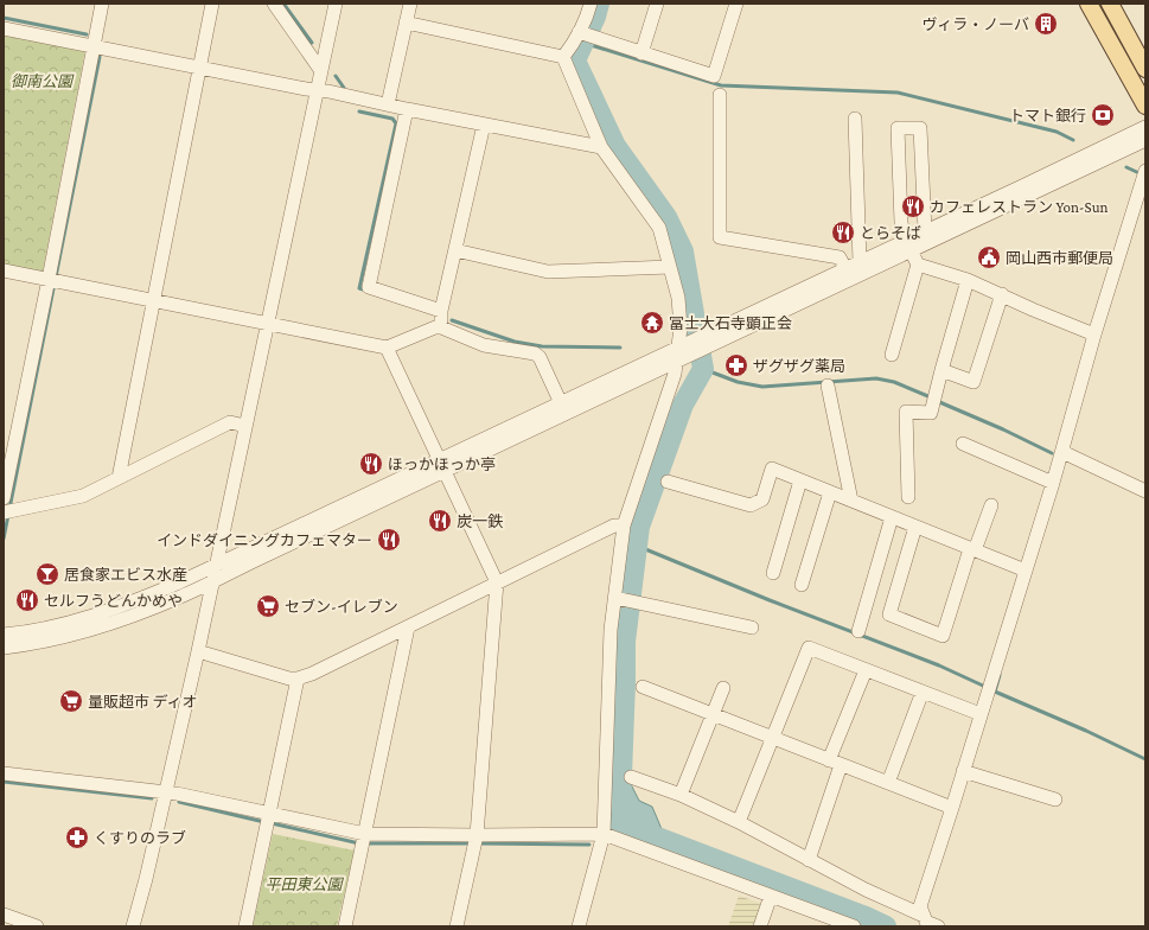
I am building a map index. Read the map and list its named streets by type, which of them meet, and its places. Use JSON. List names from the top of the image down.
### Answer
{
  "parks": ["御南公園", "平田東公園"],
  "places": {
    "building": ["ヴィラ・ノーバ"],
    "bank": ["トマト銀行"],
    "restaurant": [
      "カフェレストラン Yon-Sun",
      "とらそば",
      "ほっかほっか亭",
      "炭一鉄",
      "インドダイニングカフェマター",
      "セルフうどんかめや"
    ],
    "public building": ["岡山西市郵便局"],
    "temple": ["冨士大石寺顕正会"],
    "pharmacy": ["ザグザグ薬局", "くすりのラブ"],
    "bar": ["居食家エビス水産"],
    "supermarket": ["セブン-イレブン", "量販超市 ディオ"]
  }
}
